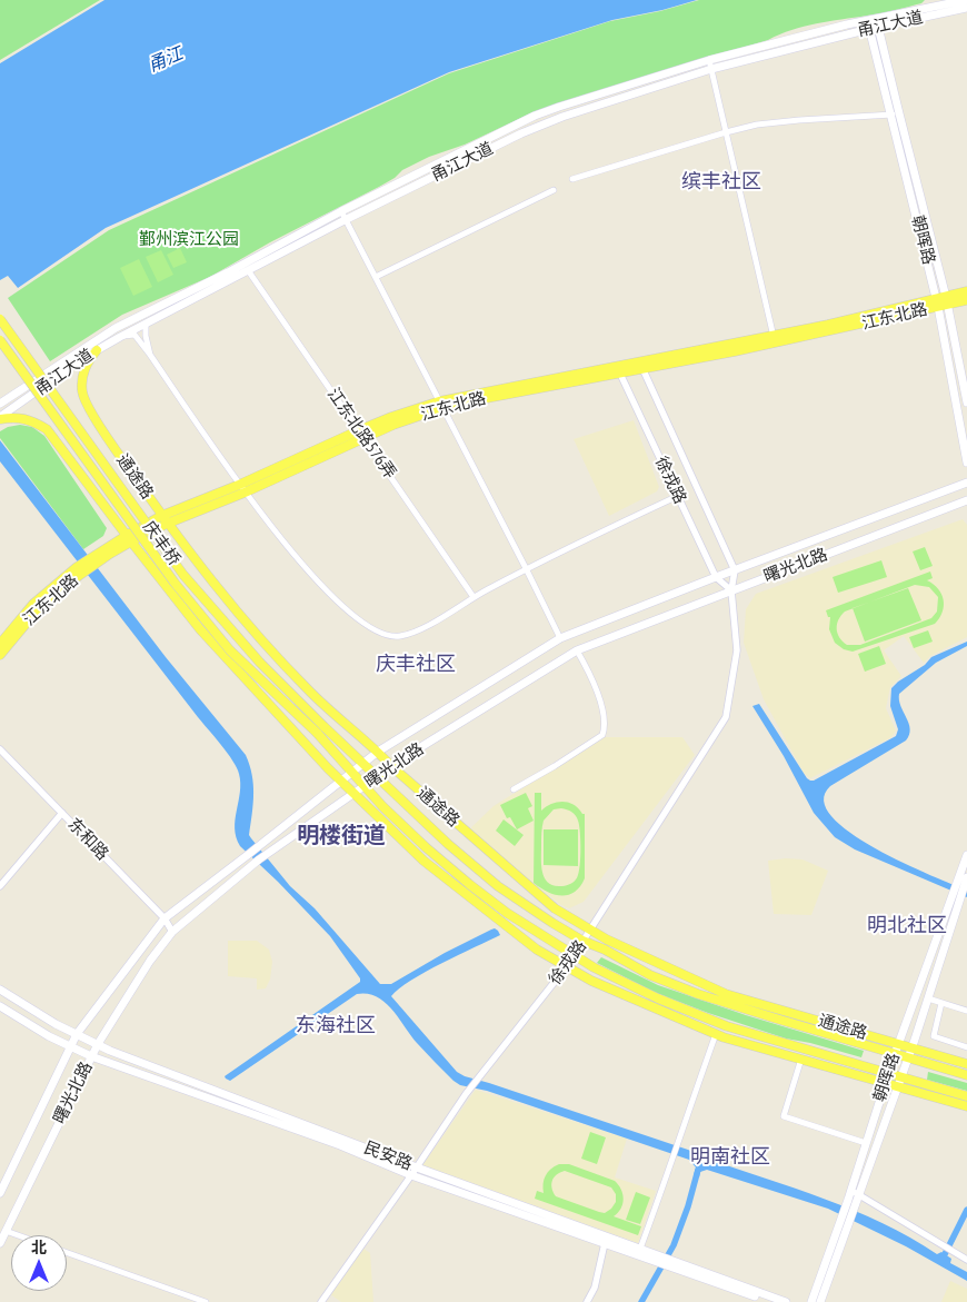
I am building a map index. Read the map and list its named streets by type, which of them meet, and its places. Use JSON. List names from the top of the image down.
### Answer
{
  "streets": {
    "main road": [
      "甬江大道",
      "朝晖路",
      "江东北路",
      "通途路",
      "庆丰桥",
      "曙光北路",
      "民安路"
    ],
    "street": ["江东北路576弄", "徐戎路", "东和路"]
  },
  "crossings": [
    ["甬江大道", "朝晖路"],
    ["甬江大道", "江东北路576弄"],
    ["甬江大道", "通途路"],
    ["朝晖路", "江东北路"],
    ["朝晖路", "通途路"],
    ["江东北路", "江东北路576弄"],
    ["江东北路", "通途路"],
    ["江东北路", "徐戎路"],
    ["通途路", "徐戎路"],
    ["通途路", "庆丰桥"],
    ["通途路", "曙光北路"],
    ["徐戎路", "曙光北路"],
    ["徐戎路", "民安路"],
    ["曙光北路", "东和路"],
    ["曙光北路", "民安路"]
  ],
  "districts": [
    "缤丰社区",
    "庆丰社区",
    "明楼街道",
    "明北社区",
    "东海社区",
    "明南社区"
  ],
  "water": ["甬江"],
  "parks": ["鄞州滨江公园"],
  "north": "top"
}
